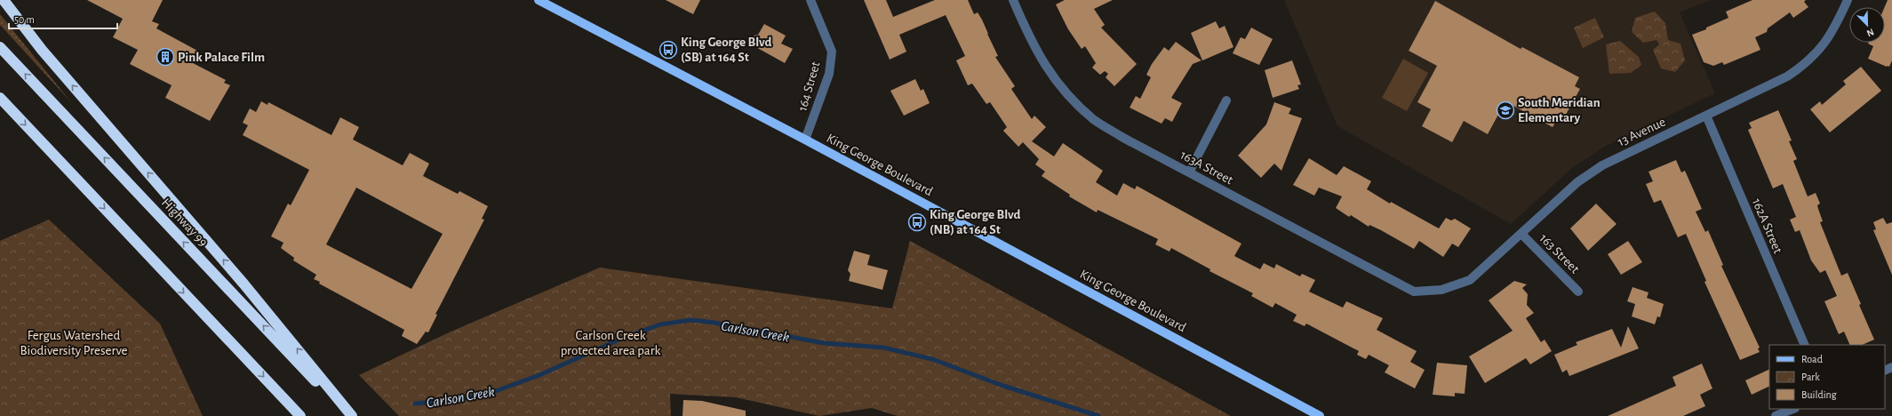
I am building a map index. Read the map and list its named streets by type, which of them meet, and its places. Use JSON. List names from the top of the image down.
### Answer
{
  "streets": {
    "highway": ["Highway 99"],
    "main road": ["King George Boulevard"],
    "street": [
      "164 Street",
      "13 Avenue",
      "163A Street",
      "162A Street",
      "163 Street"
    ]
  },
  "crossings": [
    ["164 Street", "King George Boulevard"],
    ["13 Avenue", "163A Street"],
    ["13 Avenue", "162A Street"],
    ["13 Avenue", "163 Street"]
  ],
  "water": ["Carlson Creek"],
  "parks": ["Fergus Watershed Biodiversity Preserve", "Carlson Creek protected area park"],
  "places": {
    "bus stop": ["King George Blvd (SB) at 164 St", "King George Blvd (NB) at 164 St"],
    "building": ["Pink Palace Film"],
    "school or university": ["South Meridian Elementary"]
  },
  "legend": ["Road", "Park", "Building"],
  "scale_bar": "50 m",
  "north": "bottom right"
}
